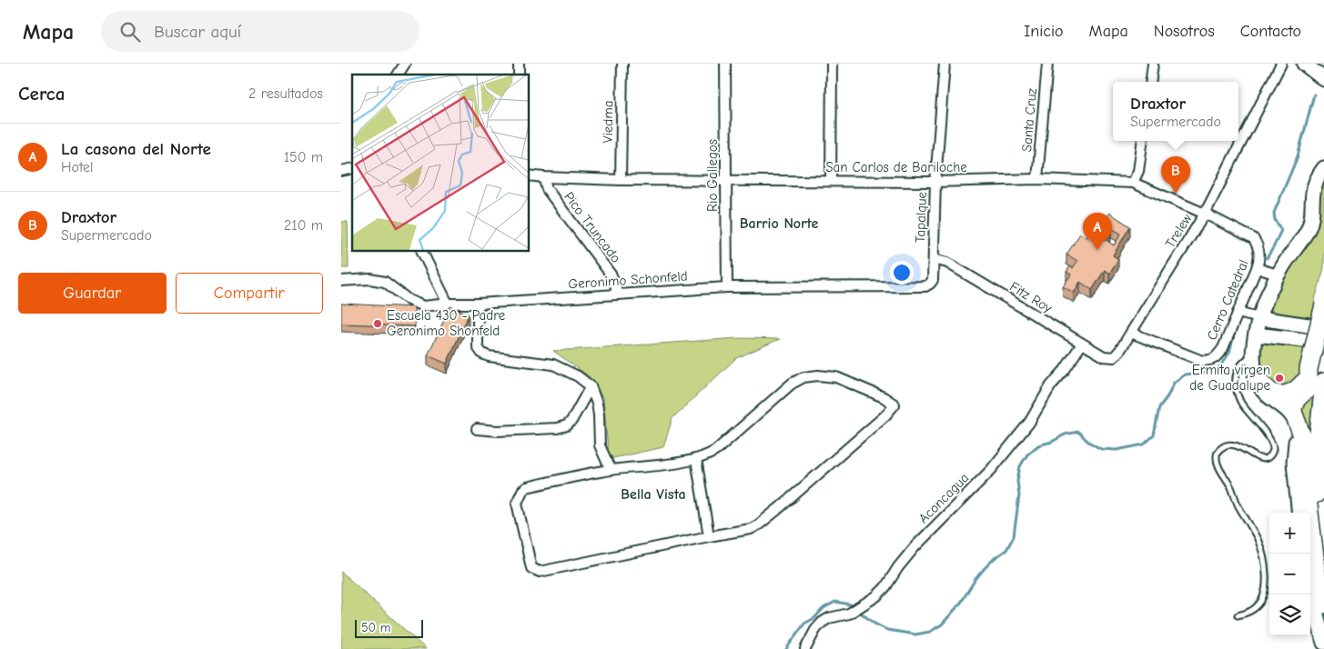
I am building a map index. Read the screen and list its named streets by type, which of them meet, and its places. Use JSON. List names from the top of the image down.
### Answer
{
  "streets": {
    "street": [
      "Santa Cruz",
      "Viedma",
      "San Carlos de Bariloche",
      "Rio Gallegos",
      "Tapalque",
      "Pico Truncado",
      "Trelew",
      "Geronimo Schonfeld",
      "Fitz Roy",
      "Cerro Catedral",
      "Aconcagua"
    ]
  },
  "crossings": [
    ["Santa Cruz", "San Carlos de Bariloche"],
    ["Viedma", "San Carlos de Bariloche"],
    ["San Carlos de Bariloche", "Rio Gallegos"],
    ["San Carlos de Bariloche", "Tapalque"],
    ["San Carlos de Bariloche", "Pico Truncado"],
    ["San Carlos de Bariloche", "Trelew"],
    ["San Carlos de Bariloche", "Cerro Catedral"],
    ["Rio Gallegos", "Geronimo Schonfeld"],
    ["Tapalque", "Geronimo Schonfeld"],
    ["Tapalque", "Fitz Roy"],
    ["Pico Truncado", "Geronimo Schonfeld"],
    ["Trelew", "Fitz Roy"],
    ["Trelew", "Cerro Catedral"],
    ["Fitz Roy", "Aconcagua"]
  ],
  "districts": ["Barrio Norte", "Bella Vista"],
  "places": ["Escuela 430 - Padre Geronimo Shonfeld", "Ermita virgen de Guadalupe"],
  "scale_bar": "50 m",
  "page": {
    "header": "Mapa",
    "search": "Buscar aquí",
    "nav": [
      "Inicio",
      "Mapa",
      "Nosotros",
      "Contacto"
    ],
    "heading": ["Cerca", "2 resultados"],
    "popup": ["Draxtor", "Supermercado"],
    "list": [
      {
        "mark": "A",
        "name": "La casona del Norte",
        "note": "Hotel",
        "value": "150 m"
      },
      {
        "mark": "B",
        "name": "Draxtor",
        "note": "Supermercado",
        "value": "210 m"
      }
    ],
    "pins": ["B", "A"],
    "buttons": ["Guardar", "Compartir"],
    "map_buttons": ["+", "−"],
    "scale": "50 m"
  }
}
